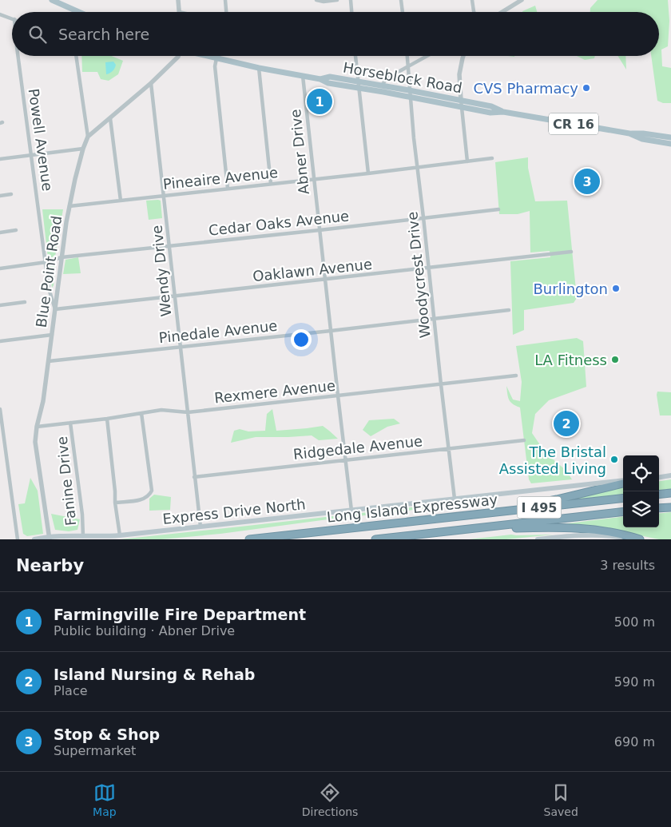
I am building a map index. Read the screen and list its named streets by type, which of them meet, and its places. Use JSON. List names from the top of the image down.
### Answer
{
  "streets": {
    "highway": ["I 495", "Long Island Expressway"],
    "main road": ["Horseblock Road", "CR 16", "Express Drive North"],
    "street": [
      "Powell Avenue",
      "Abner Drive",
      "Pineaire Avenue",
      "Cedar Oaks Avenue",
      "Oaklawn Avenue",
      "Wendy Drive",
      "Blue Point Road",
      "Woodycrest Drive",
      "Pinedale Avenue",
      "Rexmere Avenue",
      "Ridgedale Avenue",
      "Fanine Drive"
    ]
  },
  "crossings": [
    ["Horseblock Road", "Abner Drive"],
    ["Horseblock Road", "Woodycrest Drive"],
    ["Powell Avenue", "Cedar Oaks Avenue"],
    ["Powell Avenue", "Oaklawn Avenue"],
    ["Powell Avenue", "Blue Point Road"],
    ["Abner Drive", "Pineaire Avenue"],
    ["Abner Drive", "Cedar Oaks Avenue"],
    ["Abner Drive", "Oaklawn Avenue"],
    ["Abner Drive", "Pinedale Avenue"],
    ["Abner Drive", "Rexmere Avenue"],
    ["Abner Drive", "Ridgedale Avenue"],
    ["Abner Drive", "Express Drive North"],
    ["Pineaire Avenue", "Wendy Drive"],
    ["Pineaire Avenue", "Blue Point Road"],
    ["Pineaire Avenue", "Woodycrest Drive"],
    ["Cedar Oaks Avenue", "Wendy Drive"],
    ["Cedar Oaks Avenue", "Blue Point Road"],
    ["Cedar Oaks Avenue", "Woodycrest Drive"],
    ["Oaklawn Avenue", "Wendy Drive"],
    ["Oaklawn Avenue", "Blue Point Road"],
    ["Oaklawn Avenue", "Woodycrest Drive"],
    ["Wendy Drive", "Blue Point Road"],
    ["Wendy Drive", "Pinedale Avenue"],
    ["Wendy Drive", "Rexmere Avenue"],
    ["Wendy Drive", "Ridgedale Avenue"],
    ["Wendy Drive", "Express Drive North"],
    ["Blue Point Road", "Pinedale Avenue"],
    ["Blue Point Road", "Rexmere Avenue"],
    ["Blue Point Road", "Express Drive North"],
    ["Woodycrest Drive", "Pinedale Avenue"],
    ["Woodycrest Drive", "Rexmere Avenue"],
    ["Woodycrest Drive", "Ridgedale Avenue"],
    ["Woodycrest Drive", "Express Drive North"],
    ["Rexmere Avenue", "Fanine Drive"],
    ["Fanine Drive", "Express Drive North"]
  ],
  "places": [
    "CVS Pharmacy",
    "Burlington",
    "LA Fitness",
    "The Bristal Assisted Living"
  ],
  "page": {
    "search": "Search here",
    "pins": ["1", "3", "2"],
    "heading": ["Nearby", "3 results"],
    "list": [
      {
        "mark": "1",
        "name": "Farmingville Fire Department",
        "note": "Public building · Abner Drive",
        "value": "500 m"
      },
      {
        "mark": "2",
        "name": "Island Nursing & Rehab",
        "note": "Place",
        "value": "590 m"
      },
      {
        "mark": "3",
        "name": "Stop & Shop",
        "note": "Supermarket",
        "value": "690 m"
      }
    ],
    "nav": ["Map", "Directions", "Saved"]
  }
}
